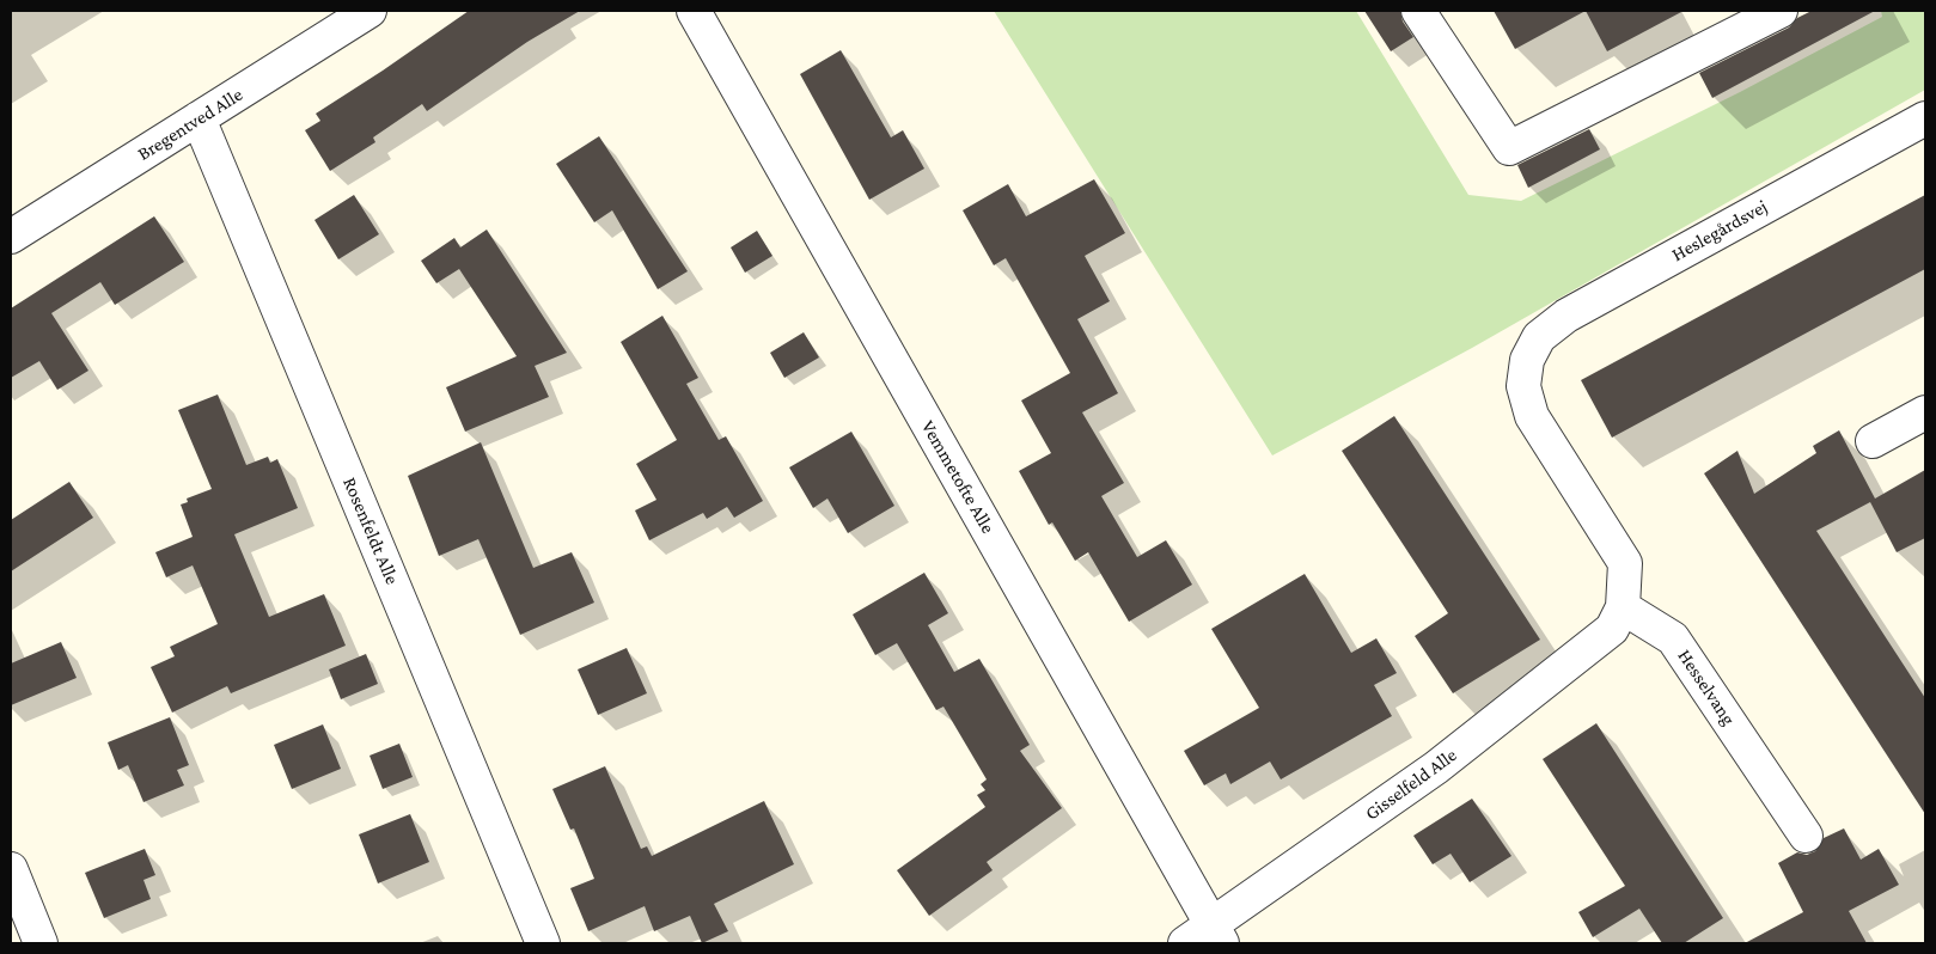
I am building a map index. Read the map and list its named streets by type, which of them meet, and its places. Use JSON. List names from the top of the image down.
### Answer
{
  "streets": {
    "street": [
      "Bregentved Alle",
      "Heslegårdsvej",
      "Vemmetofte Alle",
      "Rosenfeldt Alle",
      "Hesselvang",
      "Gisselfeld Alle"
    ]
  },
  "crossings": [
    ["Bregentved Alle", "Rosenfeldt Alle"],
    ["Heslegårdsvej", "Hesselvang"],
    ["Heslegårdsvej", "Gisselfeld Alle"],
    ["Vemmetofte Alle", "Gisselfeld Alle"],
    ["Hesselvang", "Gisselfeld Alle"]
  ]
}
